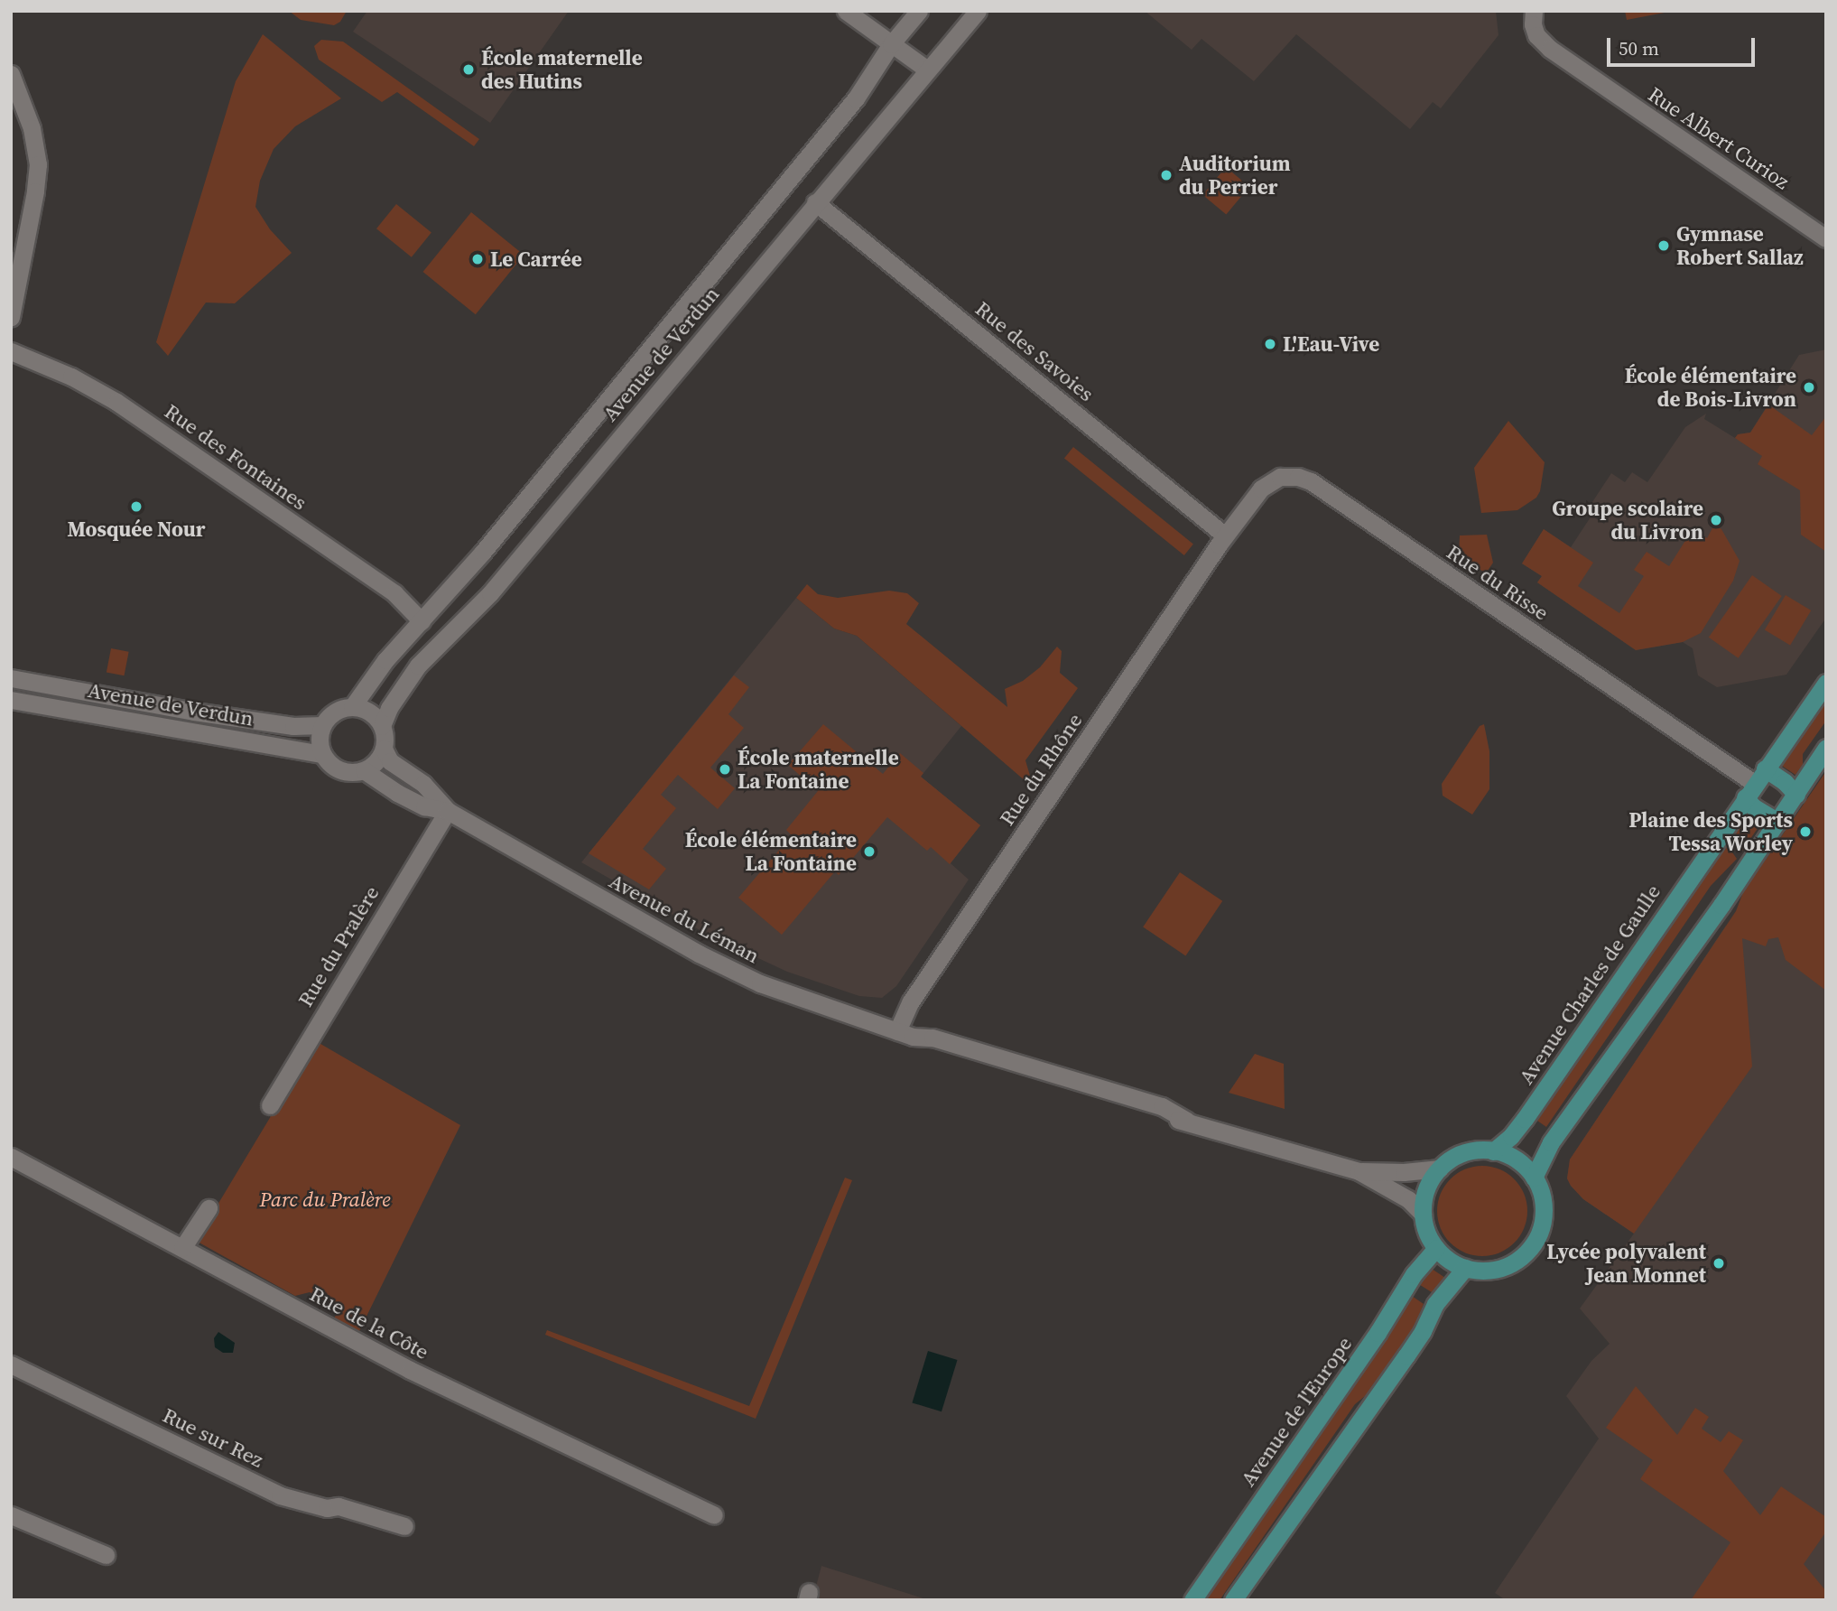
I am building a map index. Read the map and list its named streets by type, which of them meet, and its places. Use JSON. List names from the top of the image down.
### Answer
{
  "streets": {
    "main road": ["Avenue Charles de Gaulle", "Avenue de l'Europe"],
    "street": [
      "Rue Albert Curioz",
      "Rue des Savoies",
      "Avenue de Verdun",
      "Rue des Fontaines",
      "Rue du Risse",
      "Rue du Rhône",
      "Avenue du Léman",
      "Rue du Pralère",
      "Rue de la Côte",
      "Rue sur Rez"
    ]
  },
  "crossings": [
    ["Rue des Savoies", "Avenue de Verdun"],
    ["Rue des Savoies", "Rue du Risse"],
    ["Rue des Savoies", "Rue du Rhône"],
    ["Avenue de Verdun", "Rue des Fontaines"],
    ["Avenue de Verdun", "Avenue du Léman"],
    ["Rue du Risse", "Rue du Rhône"],
    ["Rue du Risse", "Avenue Charles de Gaulle"],
    ["Rue du Rhône", "Avenue du Léman"],
    ["Avenue du Léman", "Rue du Pralère"],
    ["Avenue du Léman", "Avenue Charles de Gaulle"],
    ["Avenue du Léman", "Avenue de l'Europe"],
    ["Avenue Charles de Gaulle", "Avenue de l'Europe"]
  ],
  "parks": ["Parc du Pralère"],
  "places": [
    "École maternelle des Hutins",
    "Auditorium du Perrier",
    "Gymnase Robert Sallaz",
    "Le Carrée",
    "L'Eau-Vive",
    "École élémentaire de Bois-Livron",
    "Mosquée Nour",
    "Groupe scolaire du Livron",
    "École maternelle La Fontaine",
    "Plaine des Sports Tessa Worley",
    "École élémentaire La Fontaine",
    "Lycée polyvalent Jean Monnet"
  ],
  "scale_bar": "50 m"
}
